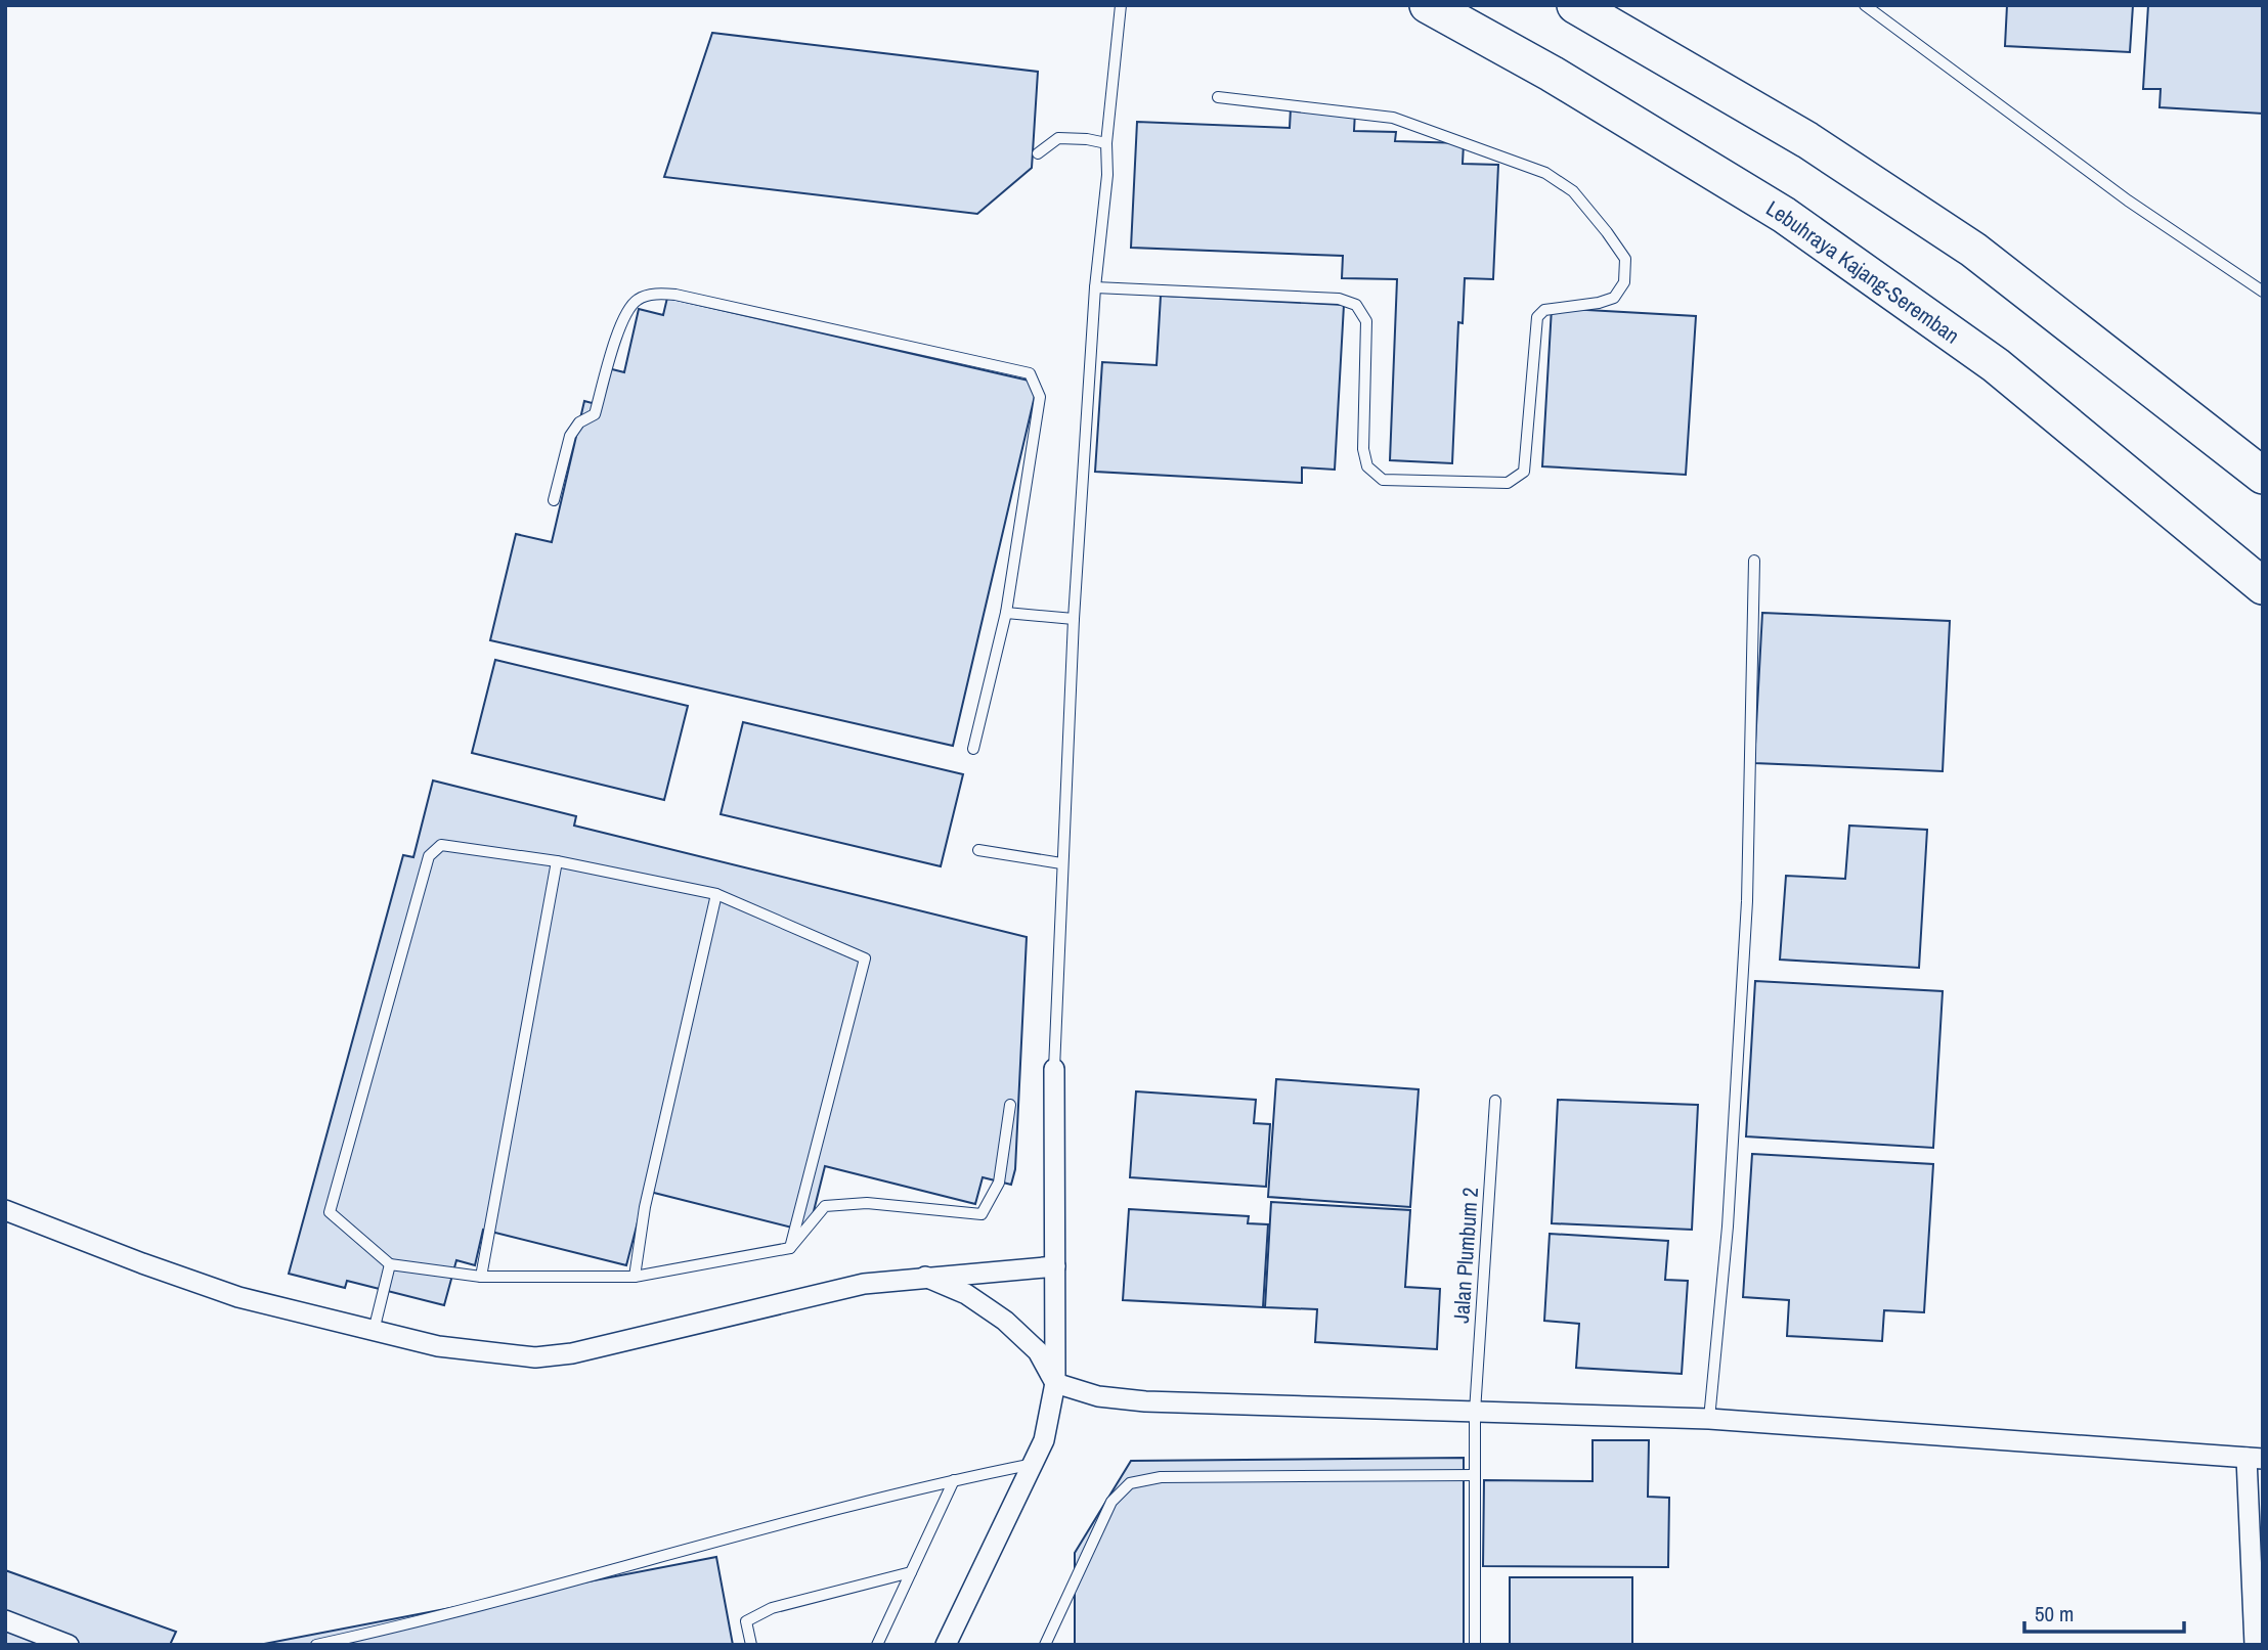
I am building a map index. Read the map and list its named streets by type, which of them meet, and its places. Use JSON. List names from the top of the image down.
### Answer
{
  "streets": {
    "highway": ["Lebuhraya Kajang-Seremban"],
    "lane": ["Jalan Plumbum 2"]
  },
  "scale_bar": "50 m"
}
